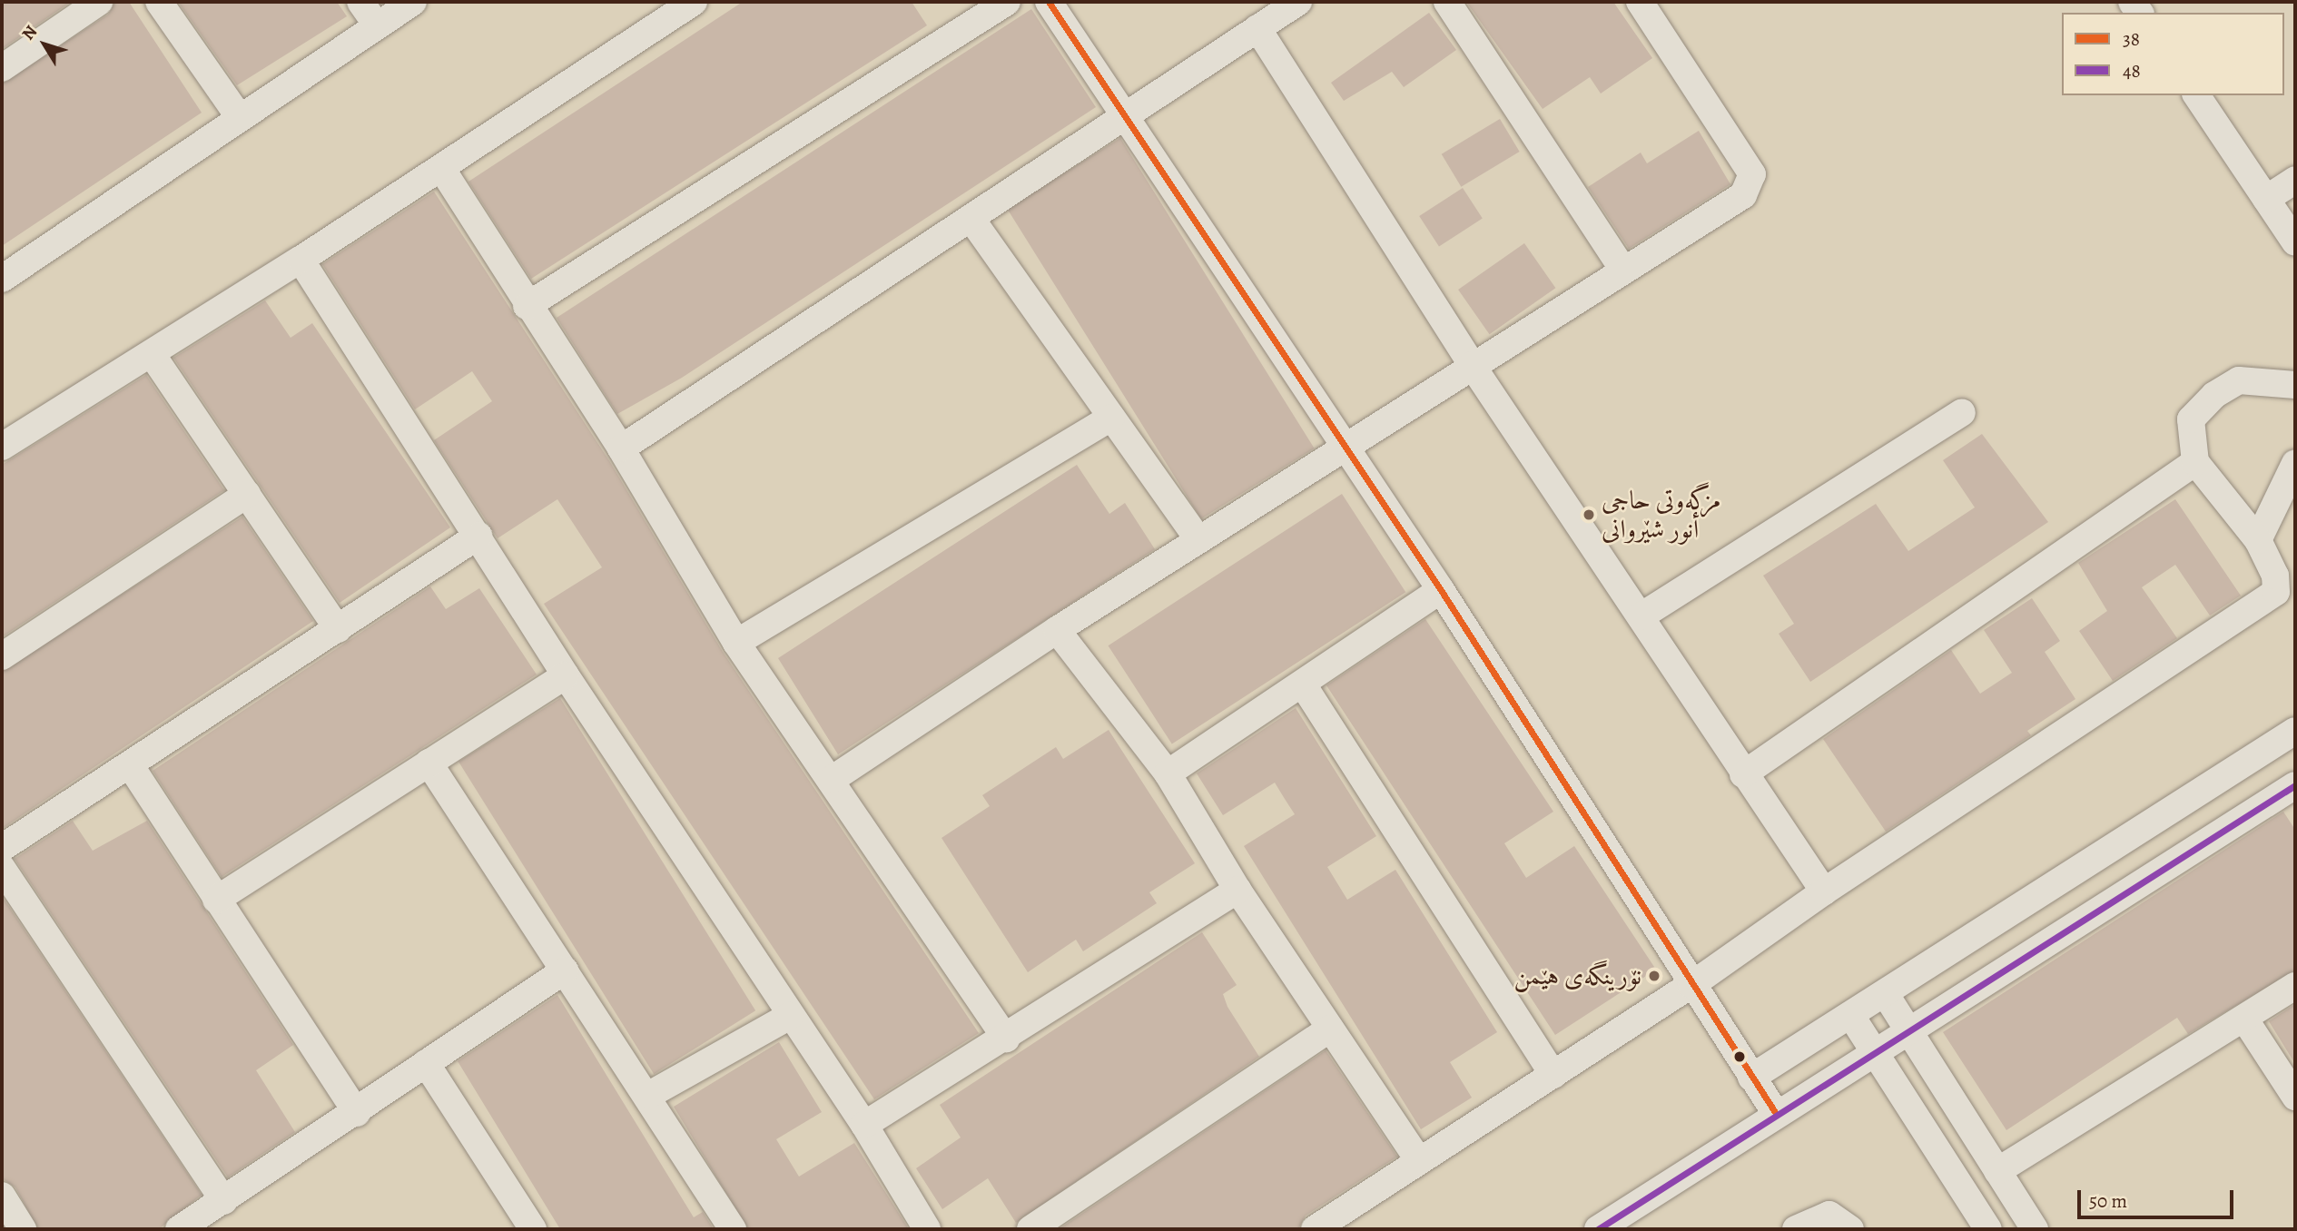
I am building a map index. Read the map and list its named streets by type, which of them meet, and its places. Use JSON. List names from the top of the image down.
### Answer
{
  "places": ["مزگەوتی حاجی أنور شێروانی", "نۆرینگه‌ی هێمن"],
  "lines": ["transit line 38", "transit line 48"],
  "legend": ["38", "48"],
  "scale_bar": "50 m",
  "north": "top left"
}
